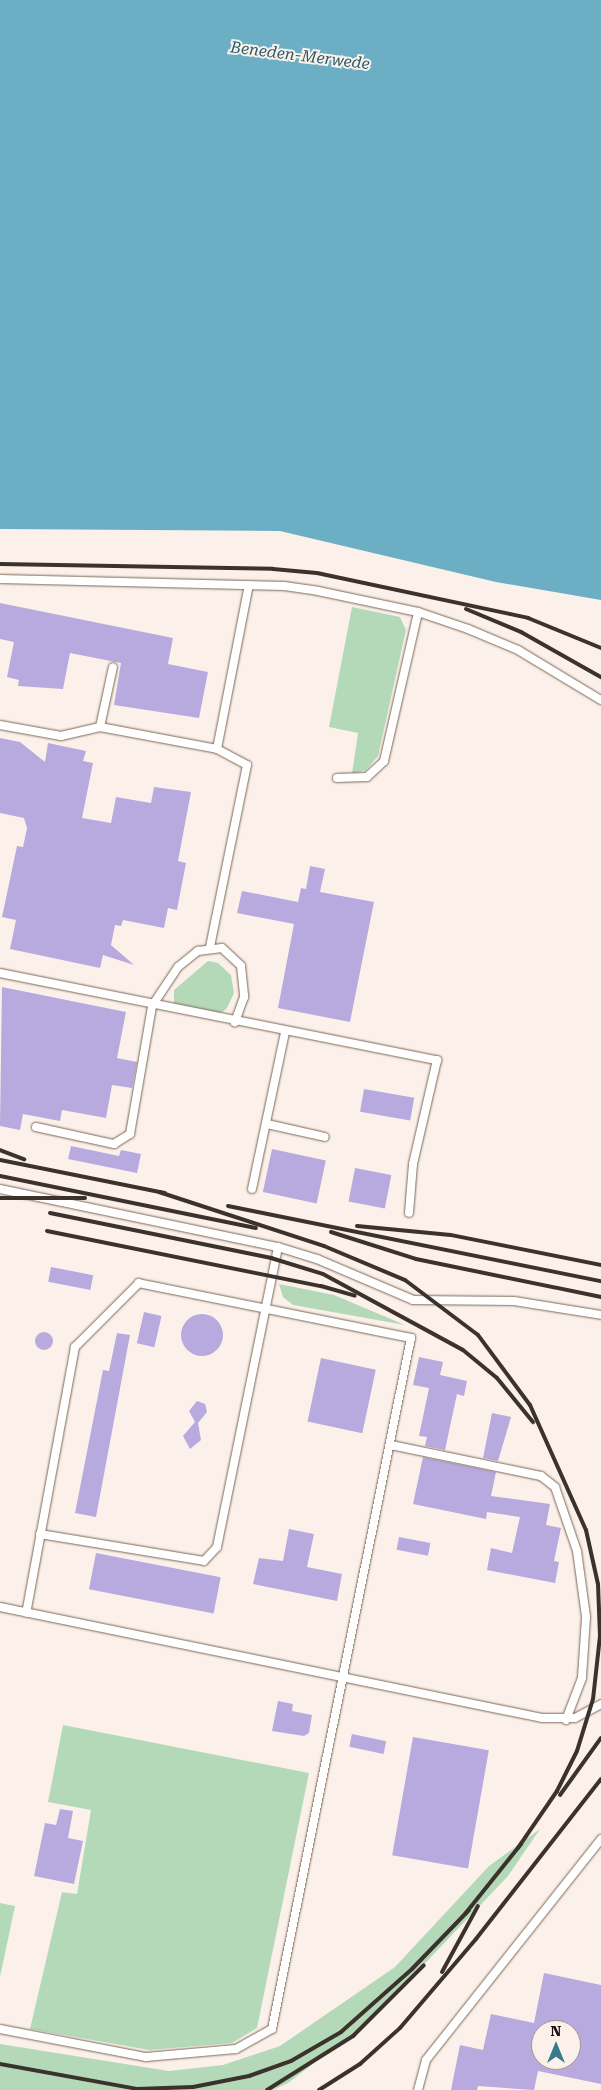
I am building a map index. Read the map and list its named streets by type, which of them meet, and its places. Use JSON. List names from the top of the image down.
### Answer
{
  "water": ["Beneden-Merwede"],
  "north": "top"
}
